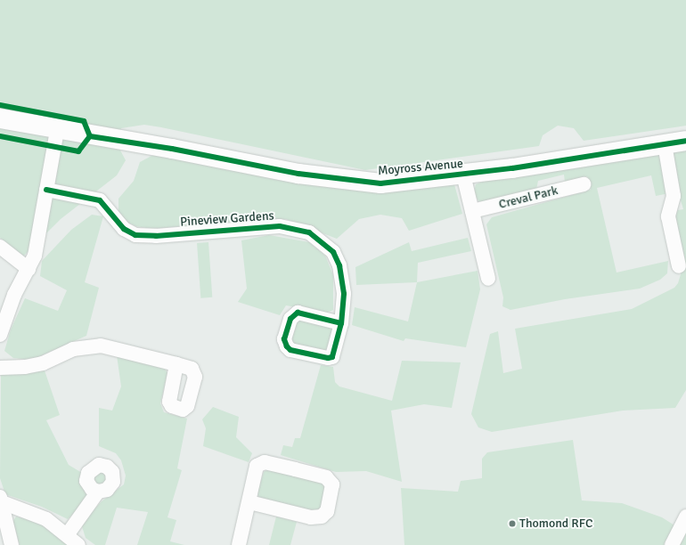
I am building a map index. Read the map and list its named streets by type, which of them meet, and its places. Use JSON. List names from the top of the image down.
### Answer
{
  "streets": {
    "street": ["Moyross Avenue", "Creval Park", "Pineview Gardens"]
  },
  "places": ["Thomond RFC"]
}
